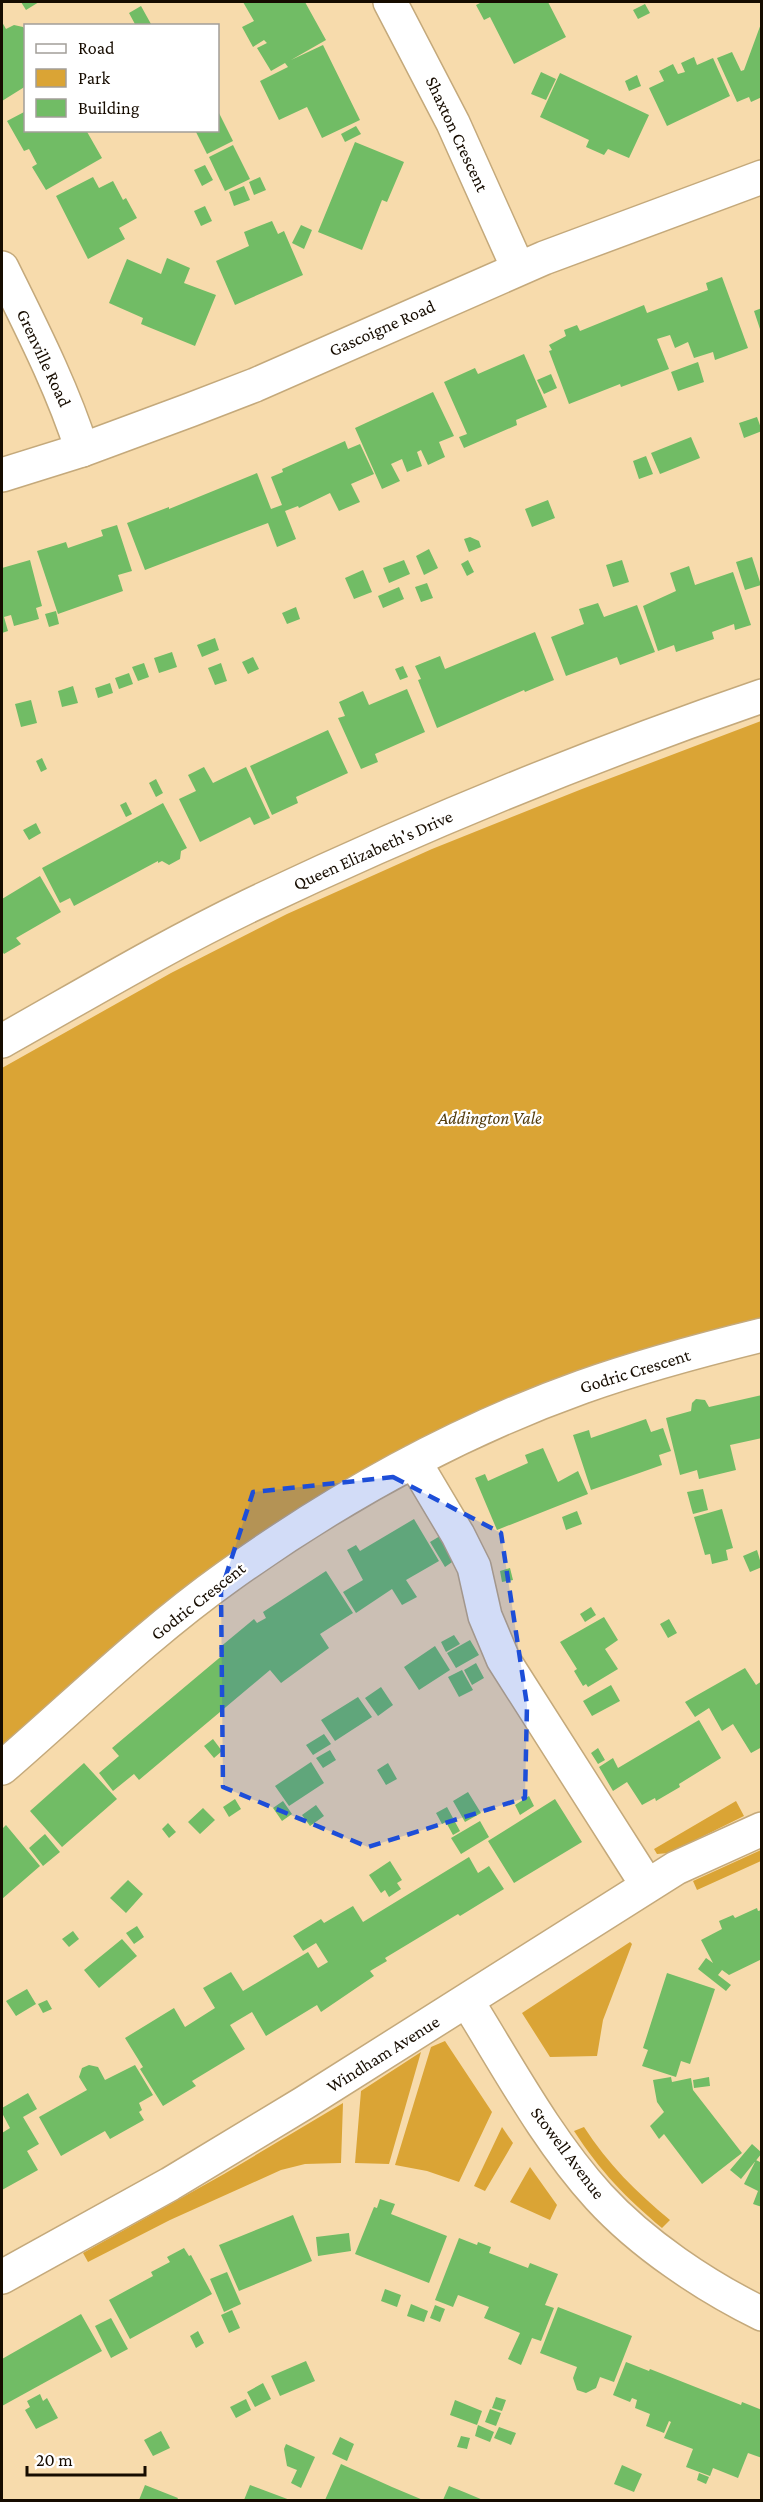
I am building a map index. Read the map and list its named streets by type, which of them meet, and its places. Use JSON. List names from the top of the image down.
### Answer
{
  "streets": {
    "street": [
      "Shaxton Crescent",
      "Gascoigne Road",
      "Grenville Road",
      "Queen Elizabeth's Drive",
      "Godric Crescent",
      "Windham Avenue",
      "Stowell Avenue"
    ]
  },
  "crossings": [
    ["Shaxton Crescent", "Gascoigne Road"],
    ["Gascoigne Road", "Grenville Road"],
    ["Windham Avenue", "Stowell Avenue"]
  ],
  "parks": ["Addington Vale"],
  "legend": ["Road", "Park", "Building"],
  "scale_bar": "20 m"
}
